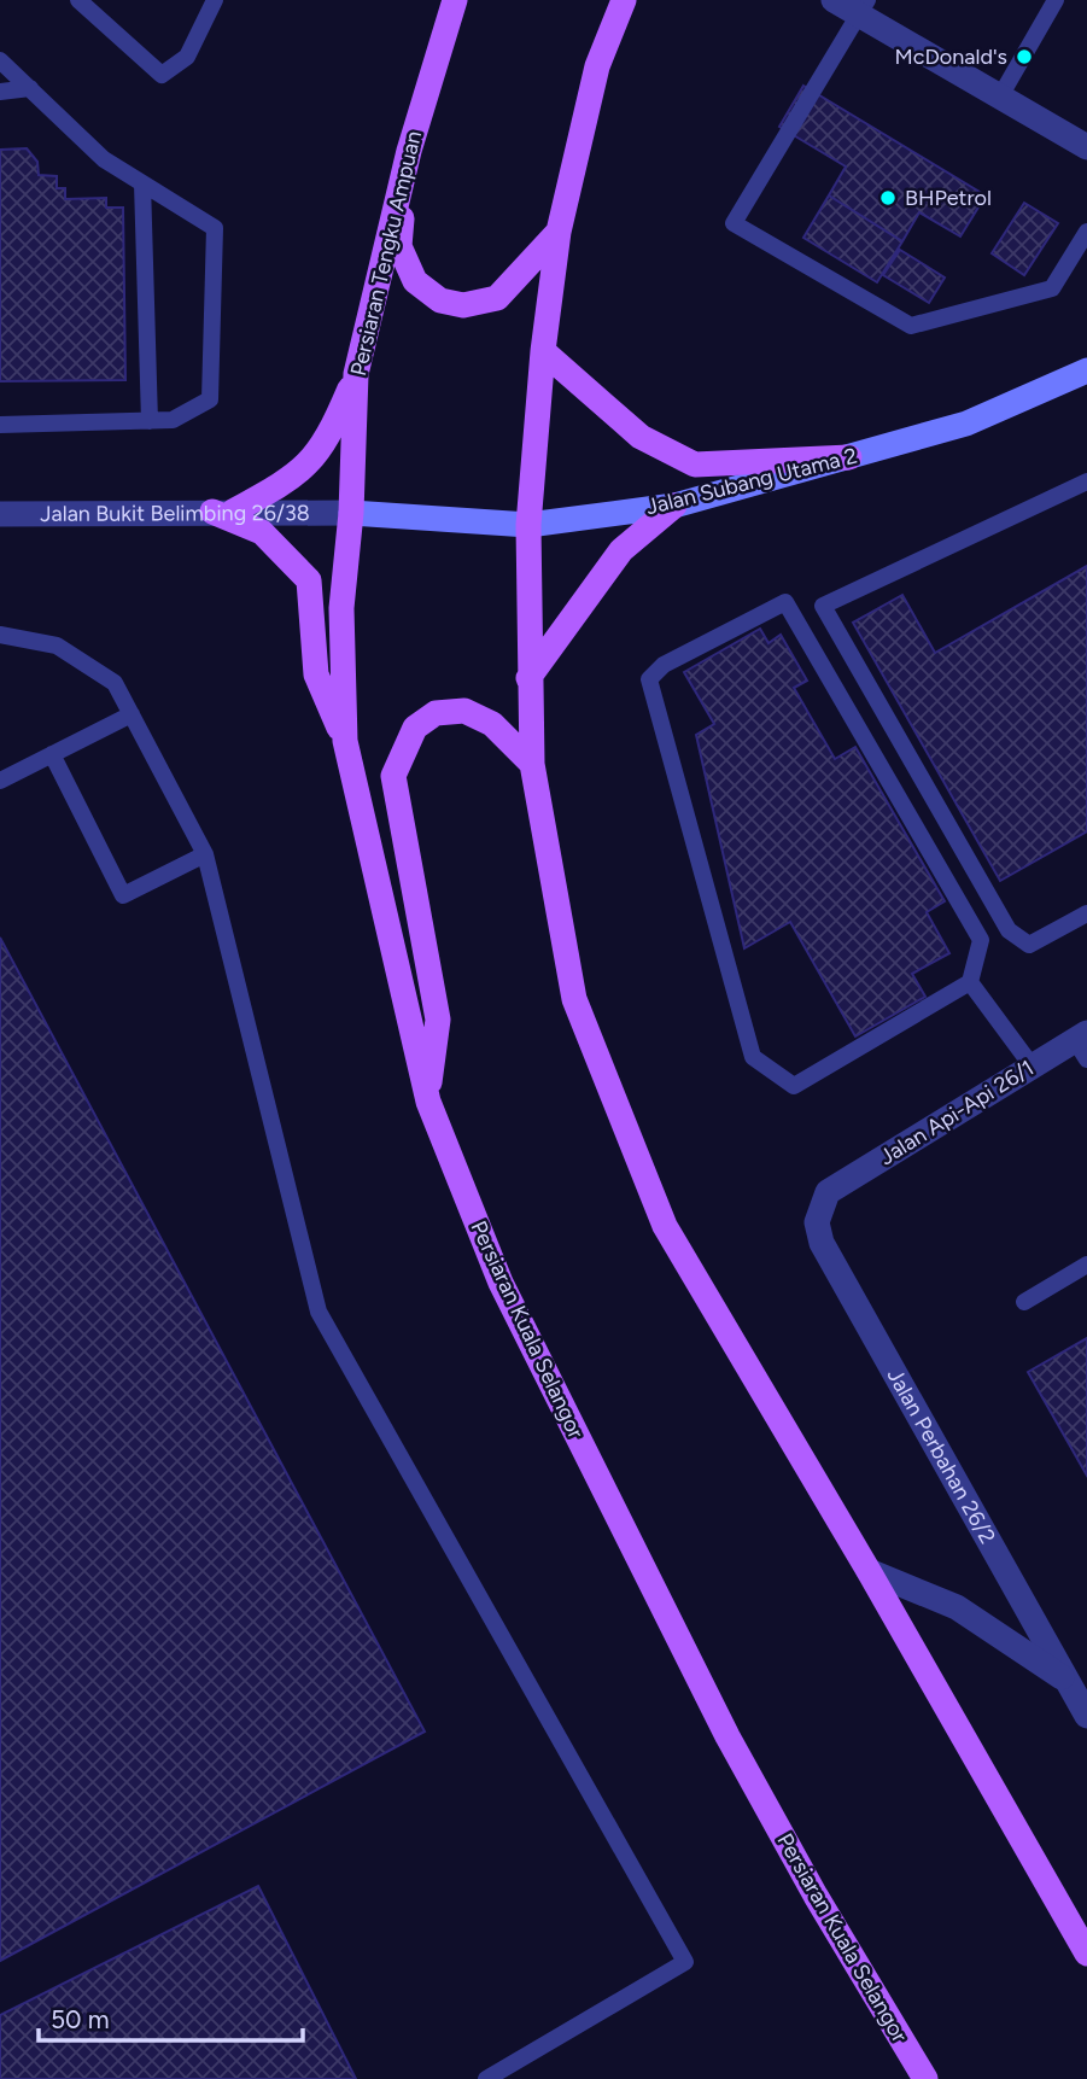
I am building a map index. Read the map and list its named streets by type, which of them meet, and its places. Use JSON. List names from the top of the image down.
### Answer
{
  "streets": {
    "main road": ["Persiaran Tengku Ampuan", "Jalan Subang Utama 2", "Persiaran Kuala Selangor"],
    "street": ["Jalan Bukit Belimbing 26/38", "Jalan Api-Api 26/1", "Jalan Perbahan 26/2"]
  },
  "crossings": [
    ["Persiaran Tengku Ampuan", "Jalan Subang Utama 2"],
    ["Persiaran Tengku Ampuan", "Jalan Bukit Belimbing 26/38"],
    ["Persiaran Tengku Ampuan", "Persiaran Kuala Selangor"],
    ["Jalan Subang Utama 2", "Jalan Bukit Belimbing 26/38"],
    ["Jalan Subang Utama 2", "Persiaran Kuala Selangor"],
    ["Jalan Bukit Belimbing 26/38", "Persiaran Kuala Selangor"],
    ["Jalan Api-Api 26/1", "Jalan Perbahan 26/2"]
  ],
  "places": ["McDonald's", "BHPetrol"],
  "scale_bar": "50 m"
}
